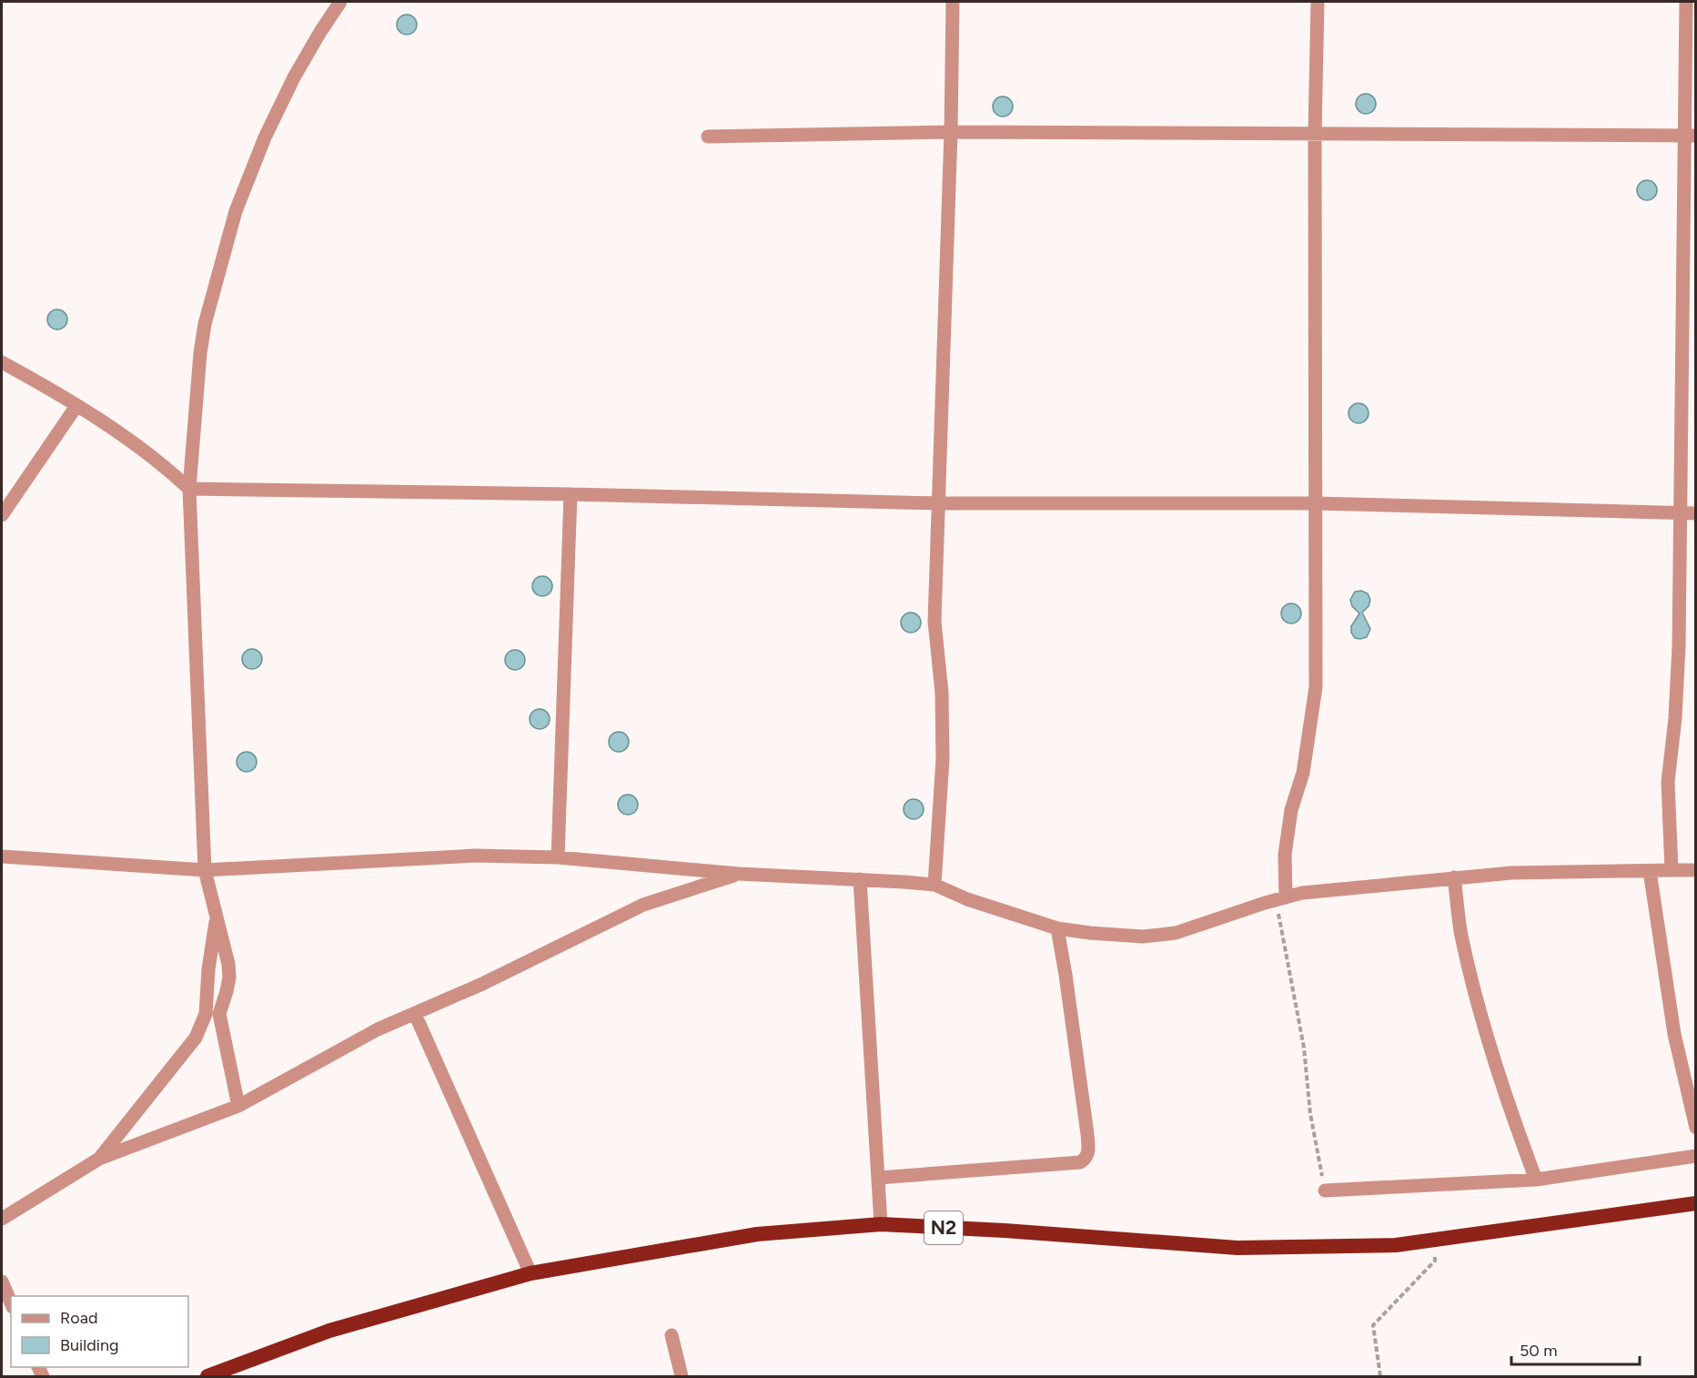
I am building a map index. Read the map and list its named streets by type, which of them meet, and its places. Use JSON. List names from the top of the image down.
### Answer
{
  "streets": {
    "highway": ["N2"]
  },
  "legend": ["Road", "Building"],
  "scale_bar": "50 m"
}
